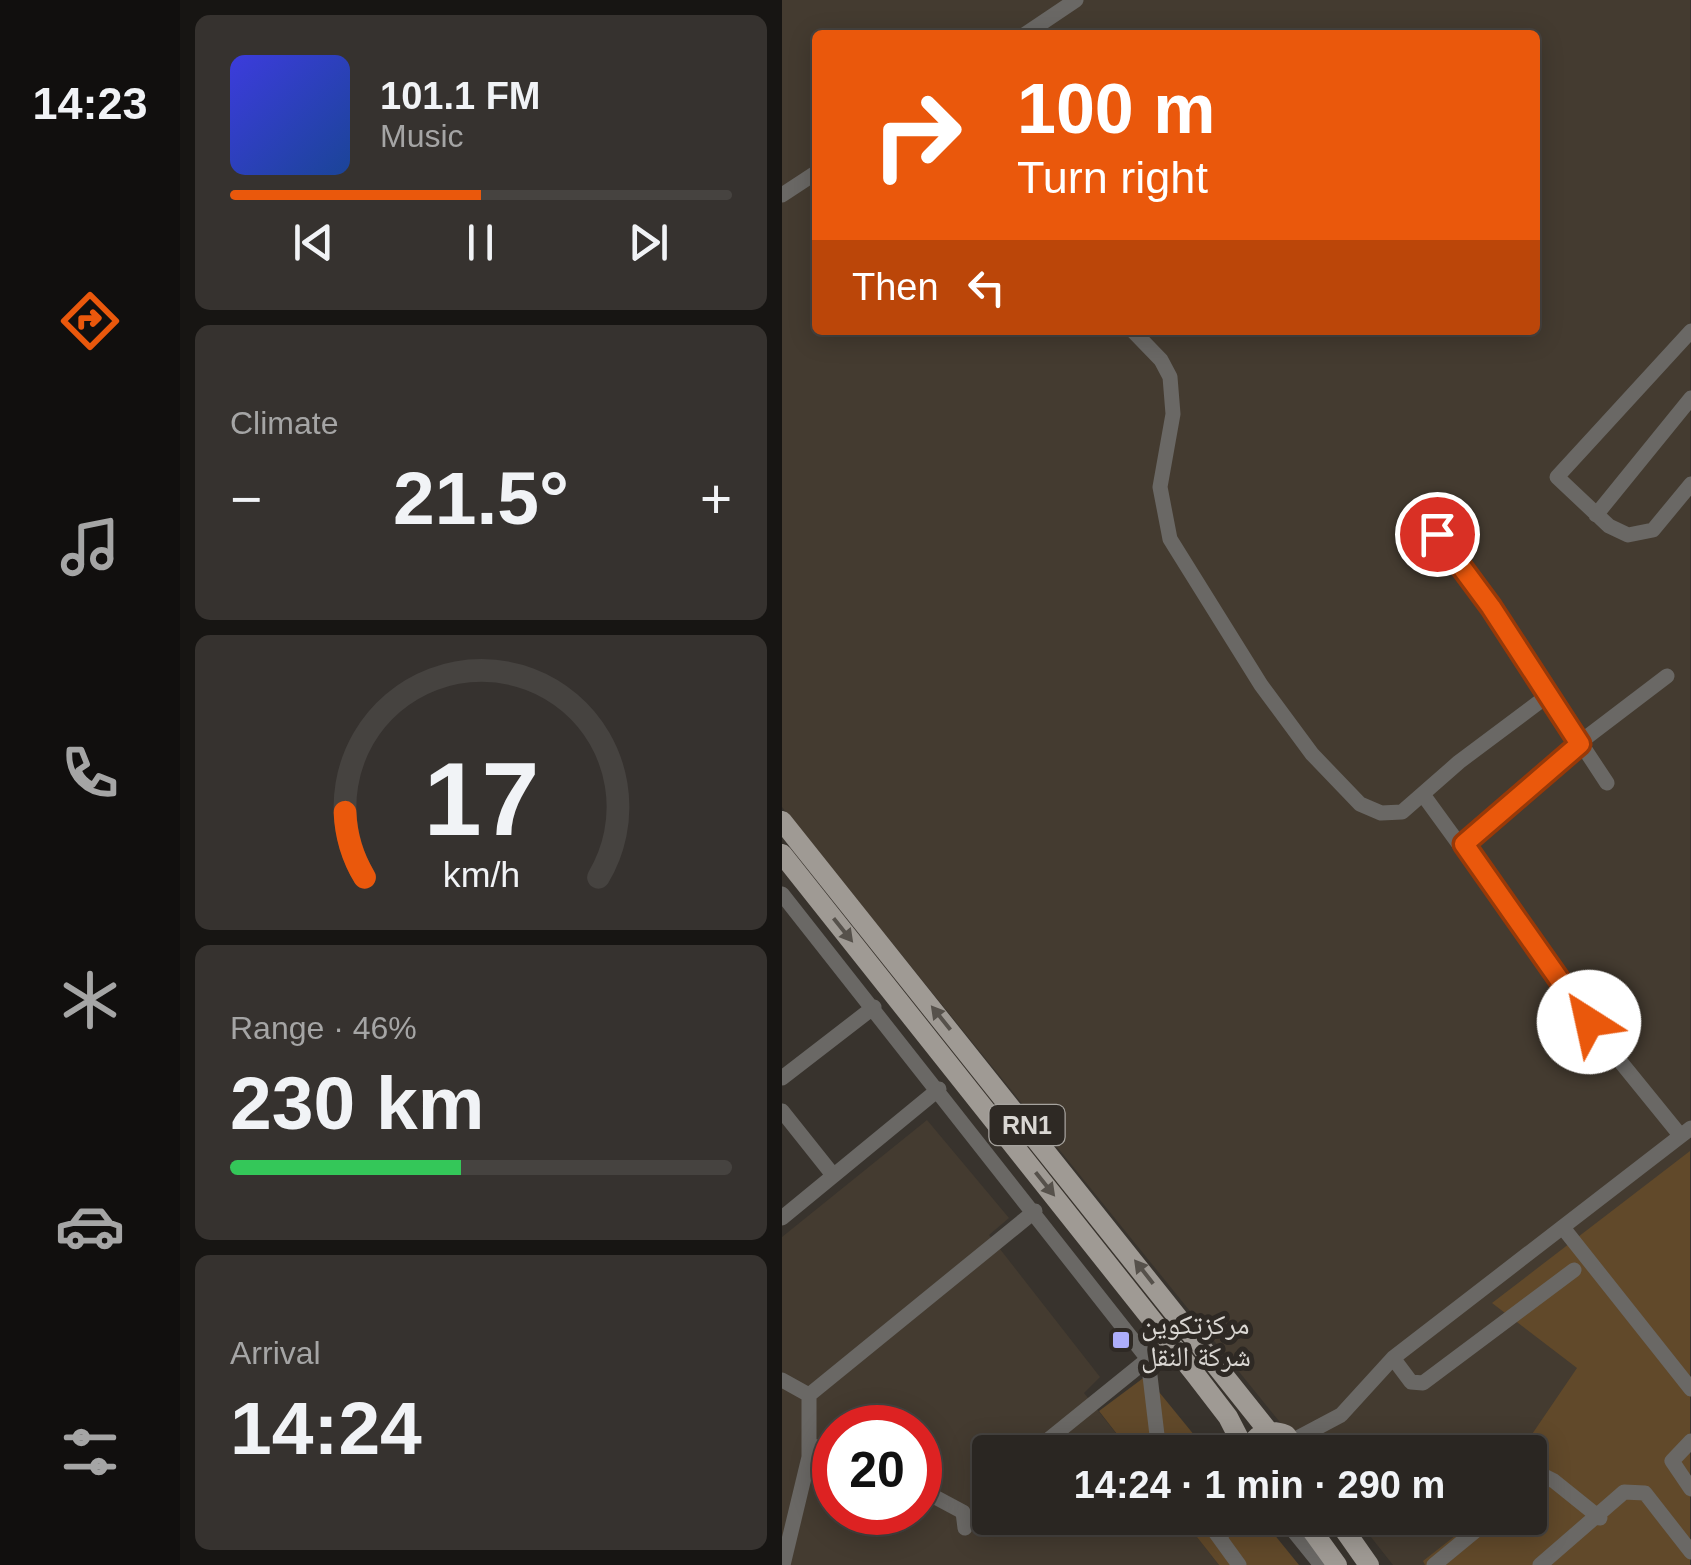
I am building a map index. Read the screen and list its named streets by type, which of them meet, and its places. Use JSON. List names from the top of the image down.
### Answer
{
  "streets": {
    "main road": ["RN1"]
  },
  "places": {
    "transit": ["مركزتكوين شركة النقل"]
  },
  "page": {
    "tabs": "14:23",
    "turn": ["100 m", "Turn right"],
    "song": ["101.1 FM", "Music"],
    "then": "Then",
    "tile": [
      "Climate",
      ["Range · 46%", "230 km"],
      ["Arrival", "14:24"]
    ],
    "heat": ["−", "21.5°", "+"],
    "limit": "20",
    "trip": "14:24 · 1 min · 290 m",
    "gauge": ["17", "km/h"]
  }
}
